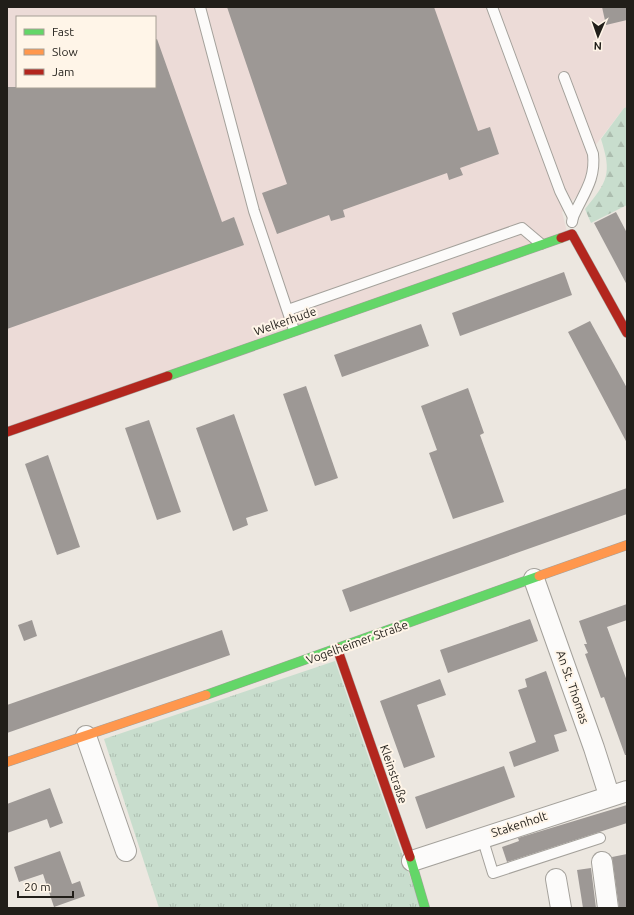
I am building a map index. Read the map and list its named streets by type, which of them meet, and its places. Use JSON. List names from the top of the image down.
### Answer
{
  "streets": {
    "street": [
      "Welkerhude",
      "Vogelheimer Straße",
      "An St. Thomas",
      "Kleinstraße",
      "Stakenholt"
    ]
  },
  "crossings": [
    ["Vogelheimer Straße", "An St. Thomas"],
    ["Vogelheimer Straße", "Kleinstraße"],
    ["An St. Thomas", "Stakenholt"],
    ["Kleinstraße", "Stakenholt"]
  ],
  "legend": ["Fast", "Slow", "Jam"],
  "scale_bar": "20 m",
  "north": "bottom"
}
